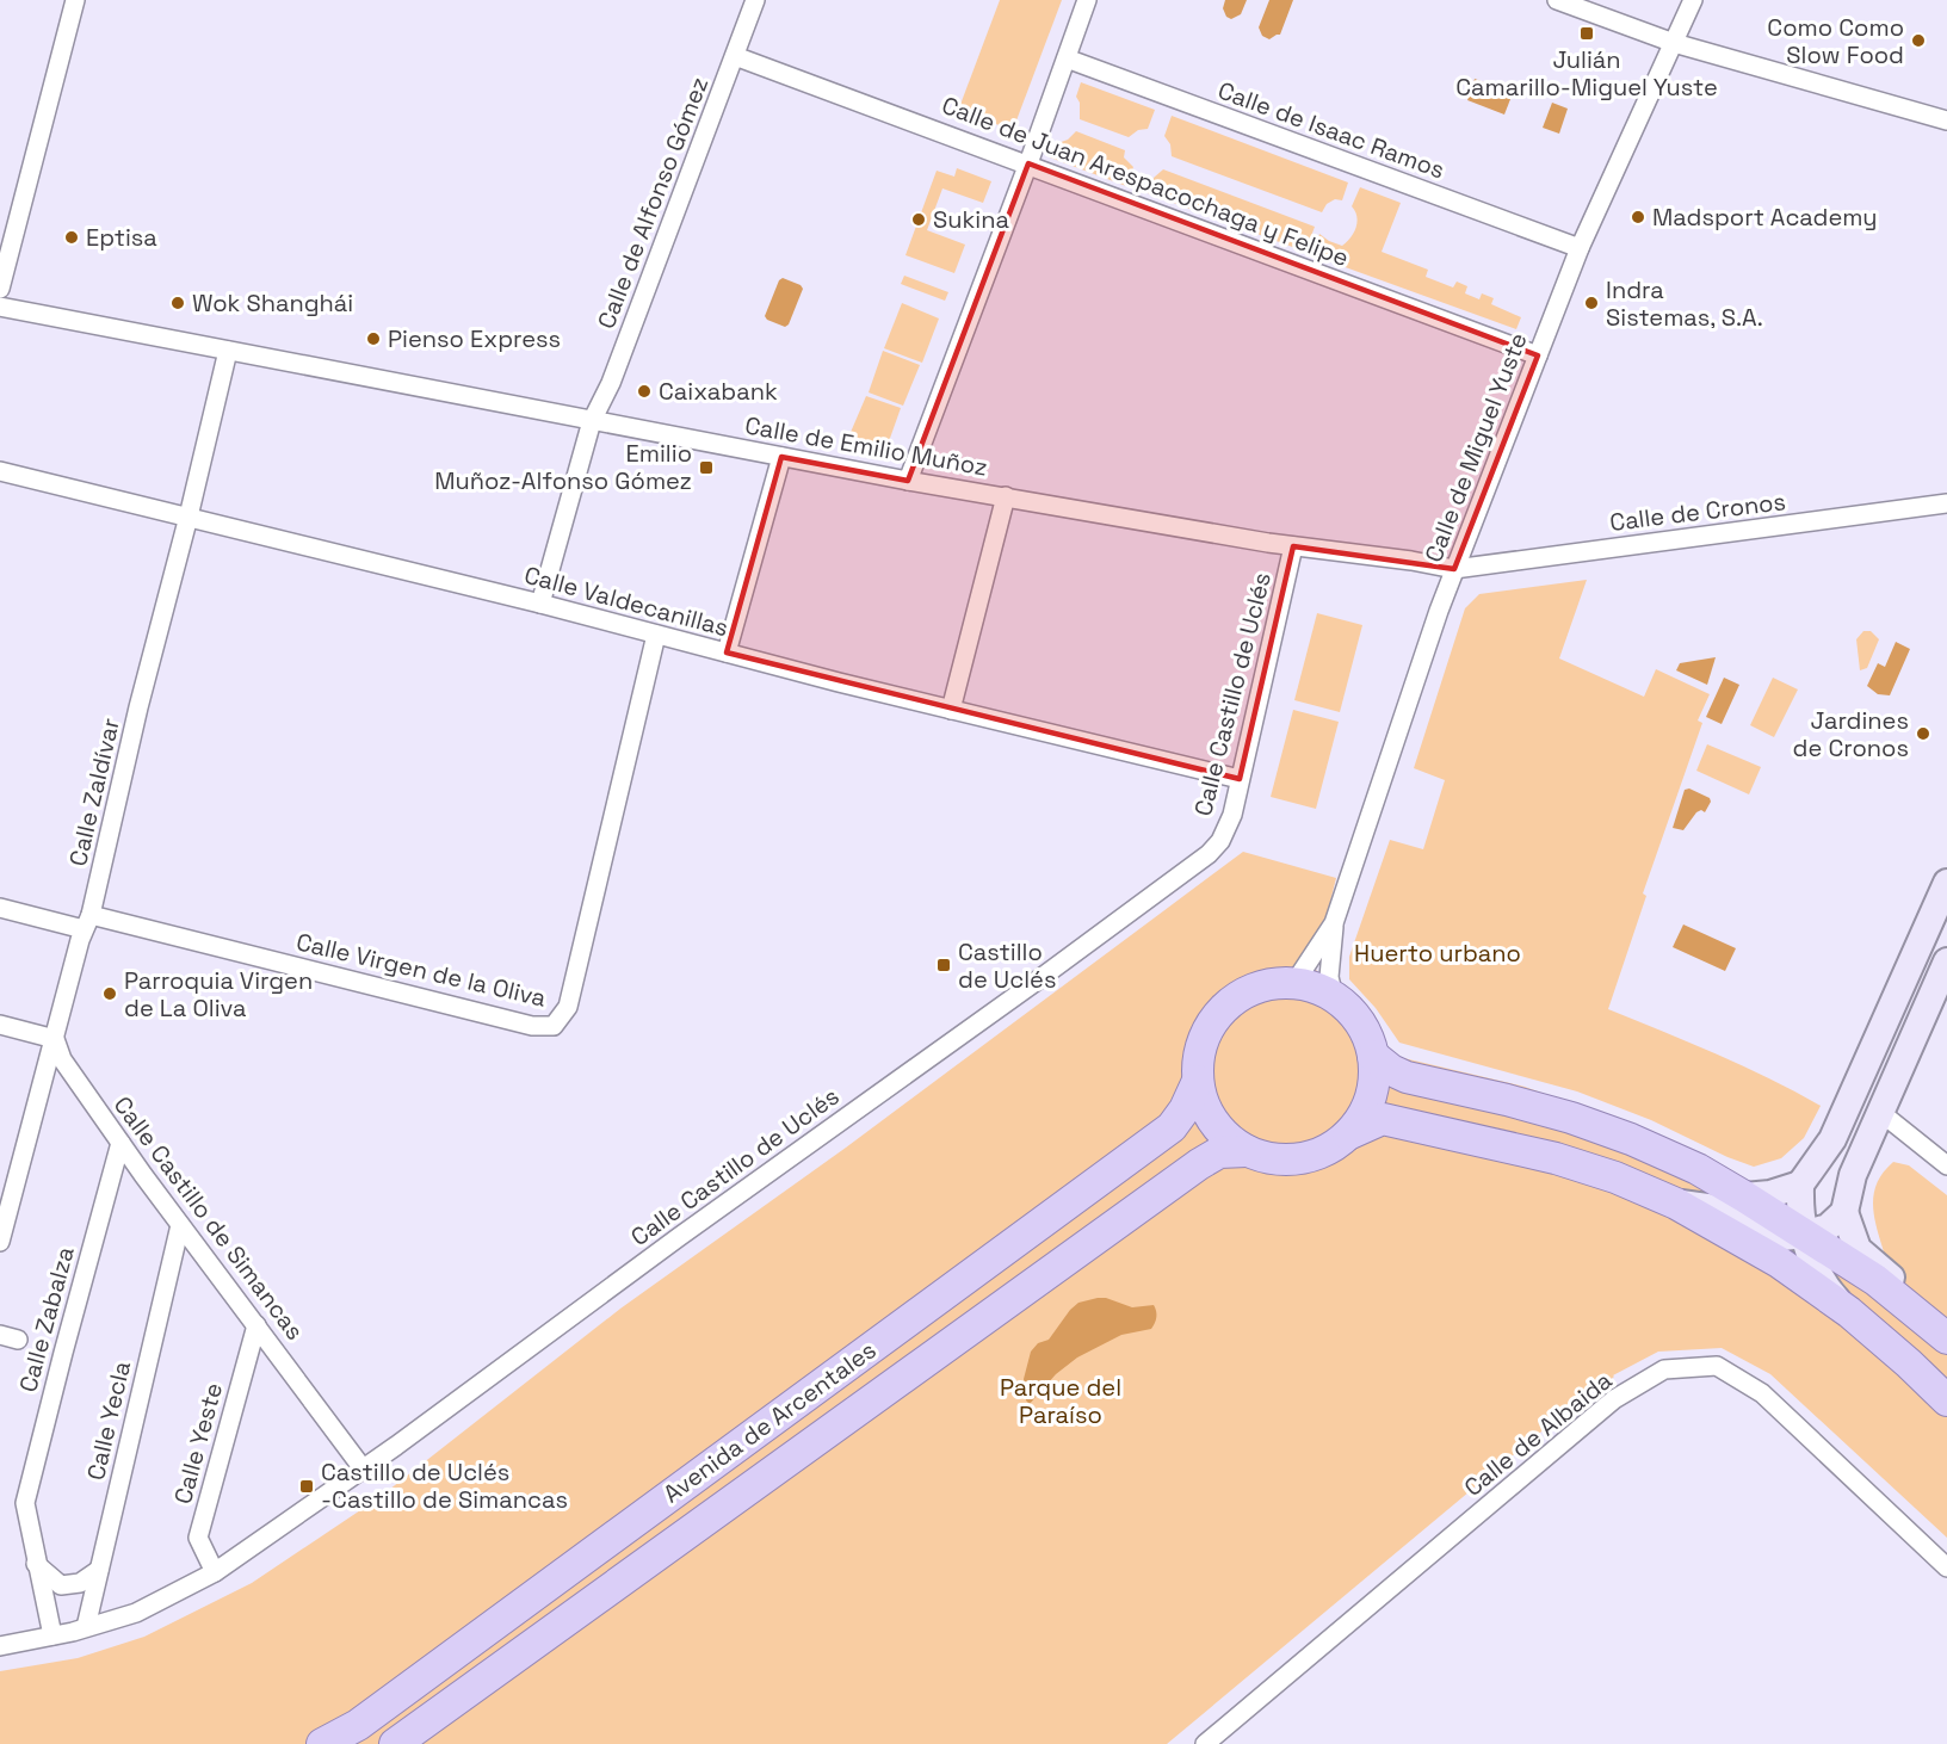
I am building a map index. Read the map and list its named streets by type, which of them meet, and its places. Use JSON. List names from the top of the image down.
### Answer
{
  "streets": {
    "main road": ["Avenida de Arcentales"],
    "street": [
      "Calle de Isaac Ramos",
      "Calle de Juan Arespacochaga y Felipe",
      "Calle de Alfonso Gómez",
      "Calle de Emilio Muñoz",
      "Calle de Miguel Yuste",
      "Calle de Cronos",
      "Calle Valdecanillas",
      "Calle Castillo de Uclés",
      "Calle Zaldívar",
      "Calle Virgen de la Oliva",
      "Calle Castillo de Simancas",
      "Calle Zabalza",
      "Calle Yecla",
      "Calle de Albaida",
      "Calle Yeste"
    ]
  },
  "crossings": [
    ["Calle de Isaac Ramos", "Calle de Miguel Yuste"],
    ["Calle de Juan Arespacochaga y Felipe", "Calle de Alfonso Gómez"],
    ["Calle de Juan Arespacochaga y Felipe", "Calle de Miguel Yuste"],
    ["Calle de Alfonso Gómez", "Calle de Emilio Muñoz"],
    ["Calle de Alfonso Gómez", "Calle Valdecanillas"],
    ["Calle de Emilio Muñoz", "Calle de Miguel Yuste"],
    ["Calle de Emilio Muñoz", "Calle de Cronos"],
    ["Calle de Emilio Muñoz", "Calle Valdecanillas"],
    ["Calle de Emilio Muñoz", "Calle Castillo de Uclés"],
    ["Calle de Emilio Muñoz", "Calle Zaldívar"],
    ["Calle de Miguel Yuste", "Calle de Cronos"],
    ["Calle de Miguel Yuste", "Avenida de Arcentales"],
    ["Calle Valdecanillas", "Calle Castillo de Uclés"],
    ["Calle Valdecanillas", "Calle Zaldívar"],
    ["Calle Valdecanillas", "Calle Virgen de la Oliva"],
    ["Calle Castillo de Uclés", "Calle Castillo de Simancas"],
    ["Calle Castillo de Uclés", "Calle Zabalza"],
    ["Calle Castillo de Uclés", "Calle Yecla"],
    ["Calle Castillo de Uclés", "Calle Yeste"],
    ["Calle Zaldívar", "Calle Virgen de la Oliva"],
    ["Calle Zaldívar", "Calle Castillo de Simancas"],
    ["Calle Castillo de Simancas", "Calle Zabalza"],
    ["Calle Castillo de Simancas", "Calle Yecla"],
    ["Calle Castillo de Simancas", "Calle Yeste"]
  ],
  "parks": ["Huerto urbano", "Parque del Paraíso"],
  "places": {
    "transit": [
      "Julián Camarillo-Miguel Yuste",
      "Emilio Muñoz-Alfonso Gómez",
      "Castillo de Uclés",
      "Castillo de Uclés -Castillo de Simancas"
    ],
    "other": [
      "Como Como Slow Food",
      "Madsport Academy",
      "Sukina",
      "Eptisa",
      "Wok Shanghái",
      "Indra Sistemas, S.A.",
      "Pienso Express",
      "Caixabank",
      "Jardines de Cronos",
      "Parroquia Virgen de La Oliva"
    ]
  }
}
